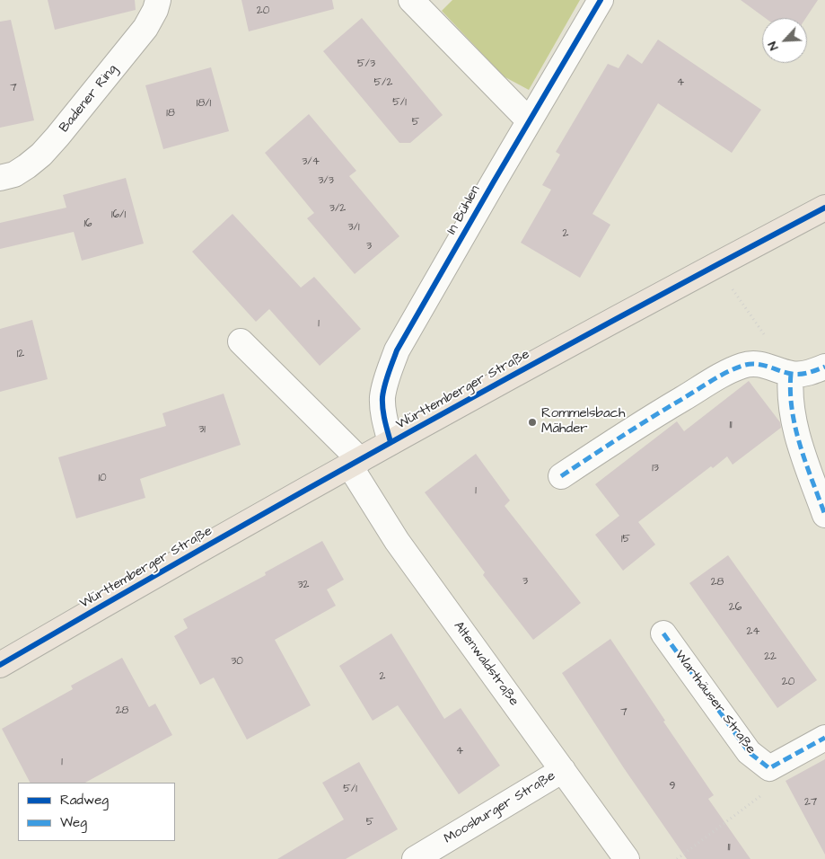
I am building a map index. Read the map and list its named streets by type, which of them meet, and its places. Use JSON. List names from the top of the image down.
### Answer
{
  "streets": {
    "main road": ["Württemberger Straße"],
    "street": [
      "Badener Ring",
      "In Bühlen",
      "Altenwaldstraße",
      "Warthäuser Straße",
      "Moosburger Straße"
    ]
  },
  "crossings": [
    ["In Bühlen", "Württemberger Straße"],
    ["Württemberger Straße", "Altenwaldstraße"],
    ["Altenwaldstraße", "Moosburger Straße"]
  ],
  "places": ["Rommelsbach Mähder"],
  "house_numbers": [
    "20",
    "5/3",
    "5/2",
    "4",
    "7",
    "5/1",
    "18/1",
    "18",
    "5",
    "3/4",
    "3/3",
    "3/2",
    "16/1",
    "16",
    "3/1",
    "2",
    "3",
    "1",
    "12",
    "11",
    "31",
    "13",
    "10",
    "1",
    "15",
    "3",
    "28",
    "32",
    "26",
    "24",
    "22",
    "30",
    "2",
    "20",
    "28",
    "7",
    "4",
    "1",
    "9",
    "5/1",
    "27",
    "5",
    "11"
  ],
  "legend": ["Radweg", "Weg"],
  "north": "bottom left"
}
